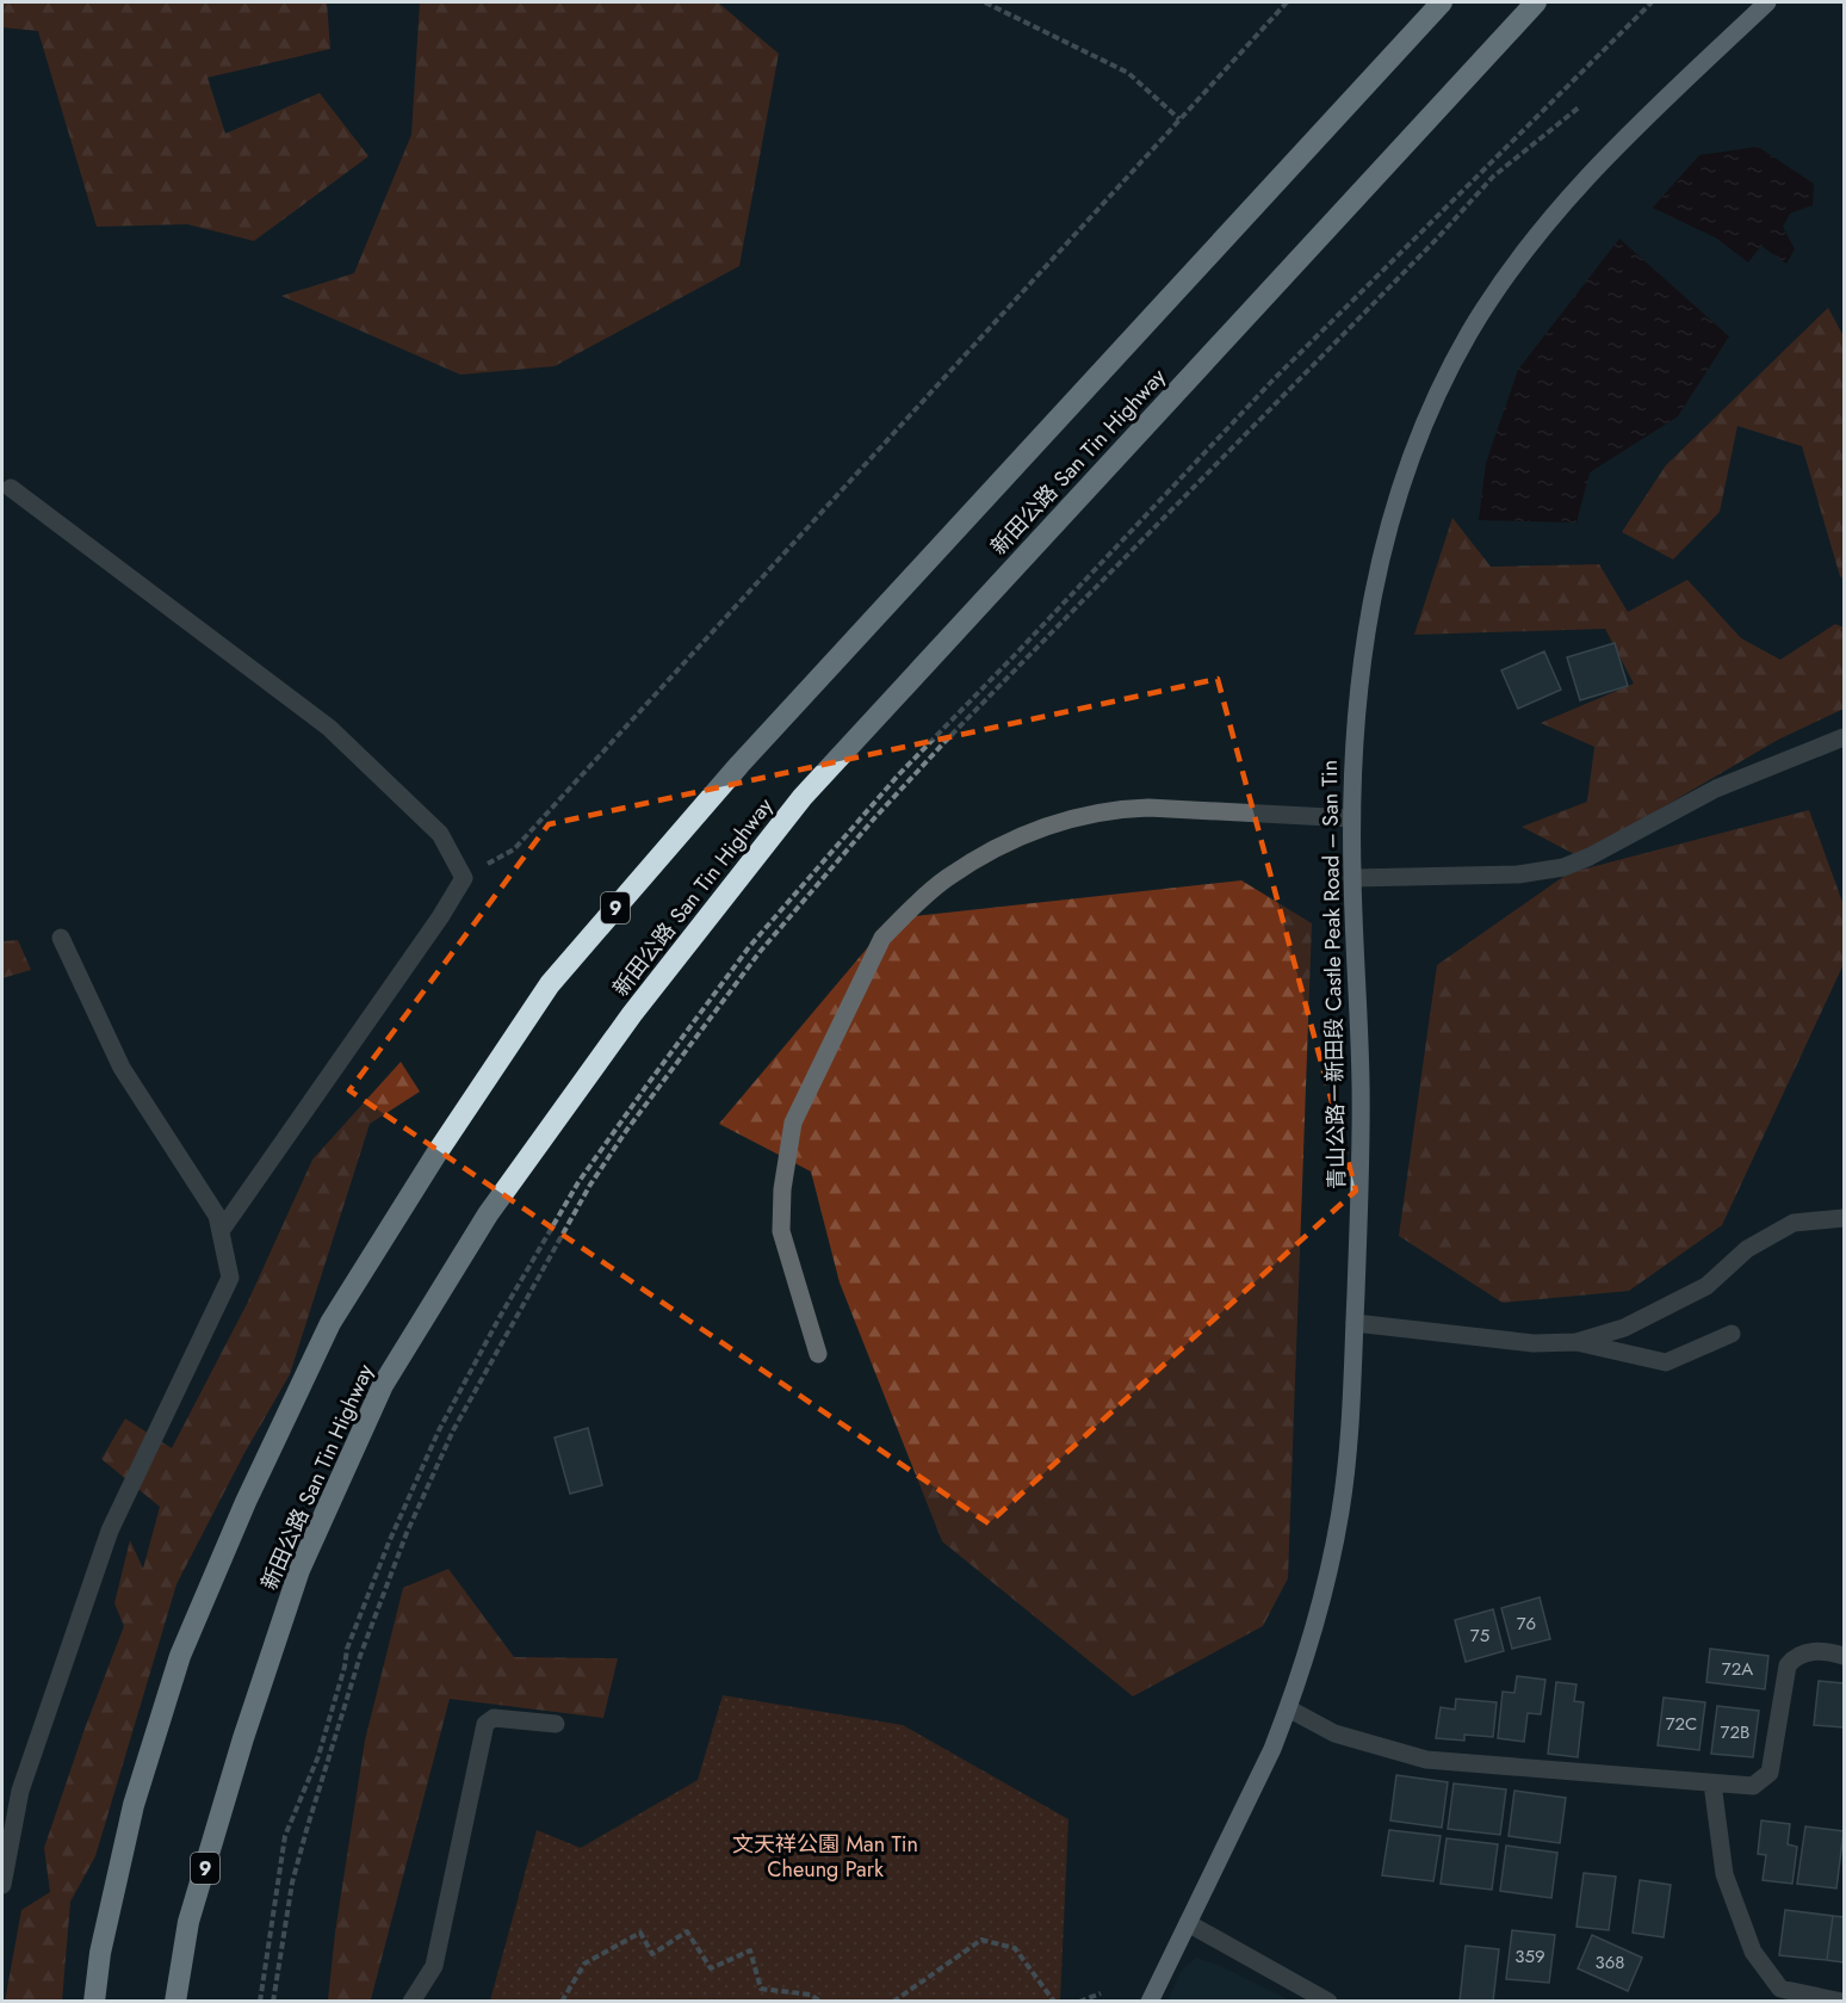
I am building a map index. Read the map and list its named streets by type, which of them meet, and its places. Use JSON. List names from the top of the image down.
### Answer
{
  "streets": {
    "highway": ["新田公路 San Tin Highway", "9"],
    "main road": ["青山公路－新田段 Castle Peak Road – San Tin"]
  },
  "parks": ["文天祥公園 Man Tin Cheung Park"],
  "house_numbers": [
    "76",
    "75",
    "72A",
    "72C",
    "72B",
    "359",
    "368"
  ]
}
